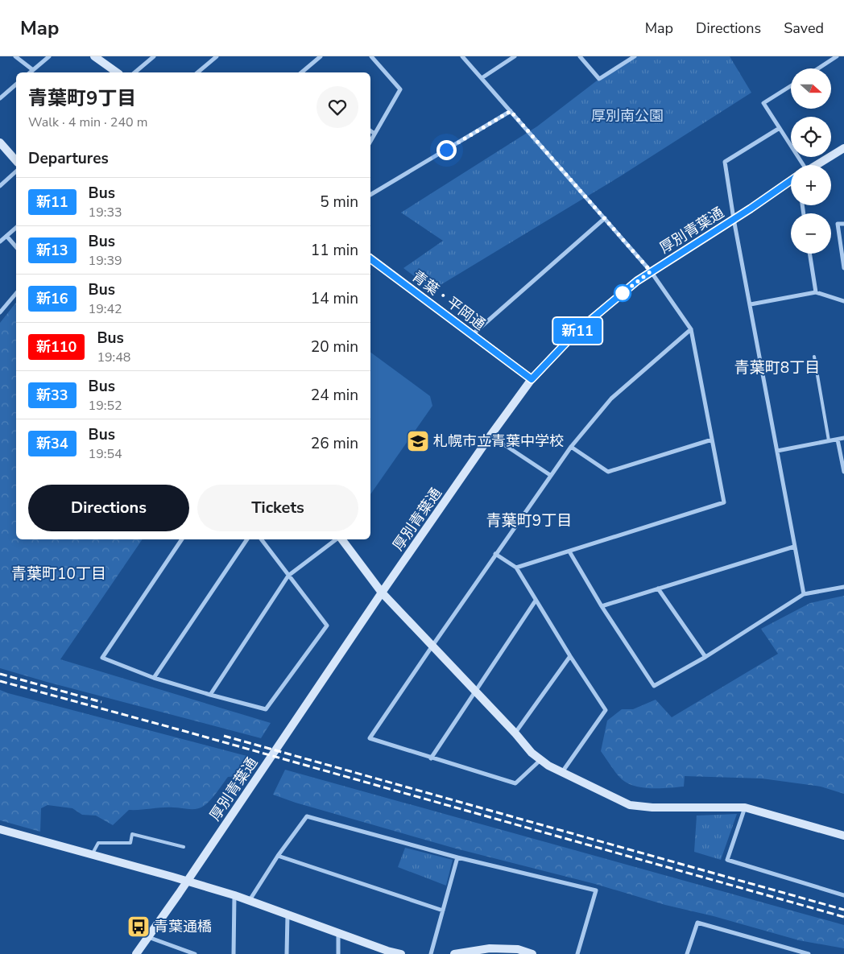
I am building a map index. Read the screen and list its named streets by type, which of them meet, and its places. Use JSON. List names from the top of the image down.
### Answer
{
  "streets": {
    "street": ["厚別青葉通", "青葉・平岡通"]
  },
  "crossings": [
    ["厚別青葉通", "青葉・平岡通"]
  ],
  "districts": ["青葉町8丁目", "青葉町9丁目", "青葉町10丁目"],
  "parks": ["厚別南公園"],
  "places": {
    "school or university": ["札幌市立青葉中学校"],
    "bus stop": ["青葉通橋"]
  },
  "lines": ["bus line 新11"],
  "north": "right",
  "page": {
    "header": "Map",
    "nav": ["Map", "Directions", "Saved"],
    "on_map": "新11",
    "map_buttons": ["+", "−"],
    "heading": [
      ["青葉町9丁目", "Walk · 4 min · 240 m"],
      "Departures"
    ],
    "list": [
      {
        "mark": "新11",
        "name": "Bus",
        "note": "19:33",
        "value": "5 min"
      },
      {
        "mark": "新13",
        "name": "Bus",
        "note": "19:39",
        "value": "11 min"
      },
      {
        "mark": "新16",
        "name": "Bus",
        "note": "19:42",
        "value": "14 min"
      },
      {
        "mark": "新110",
        "name": "Bus",
        "note": "19:48",
        "value": "20 min"
      },
      {
        "mark": "新33",
        "name": "Bus",
        "note": "19:52",
        "value": "24 min"
      },
      {
        "mark": "新34",
        "name": "Bus",
        "note": "19:54",
        "value": "26 min"
      }
    ],
    "buttons": ["Directions", "Tickets"]
  }
}
